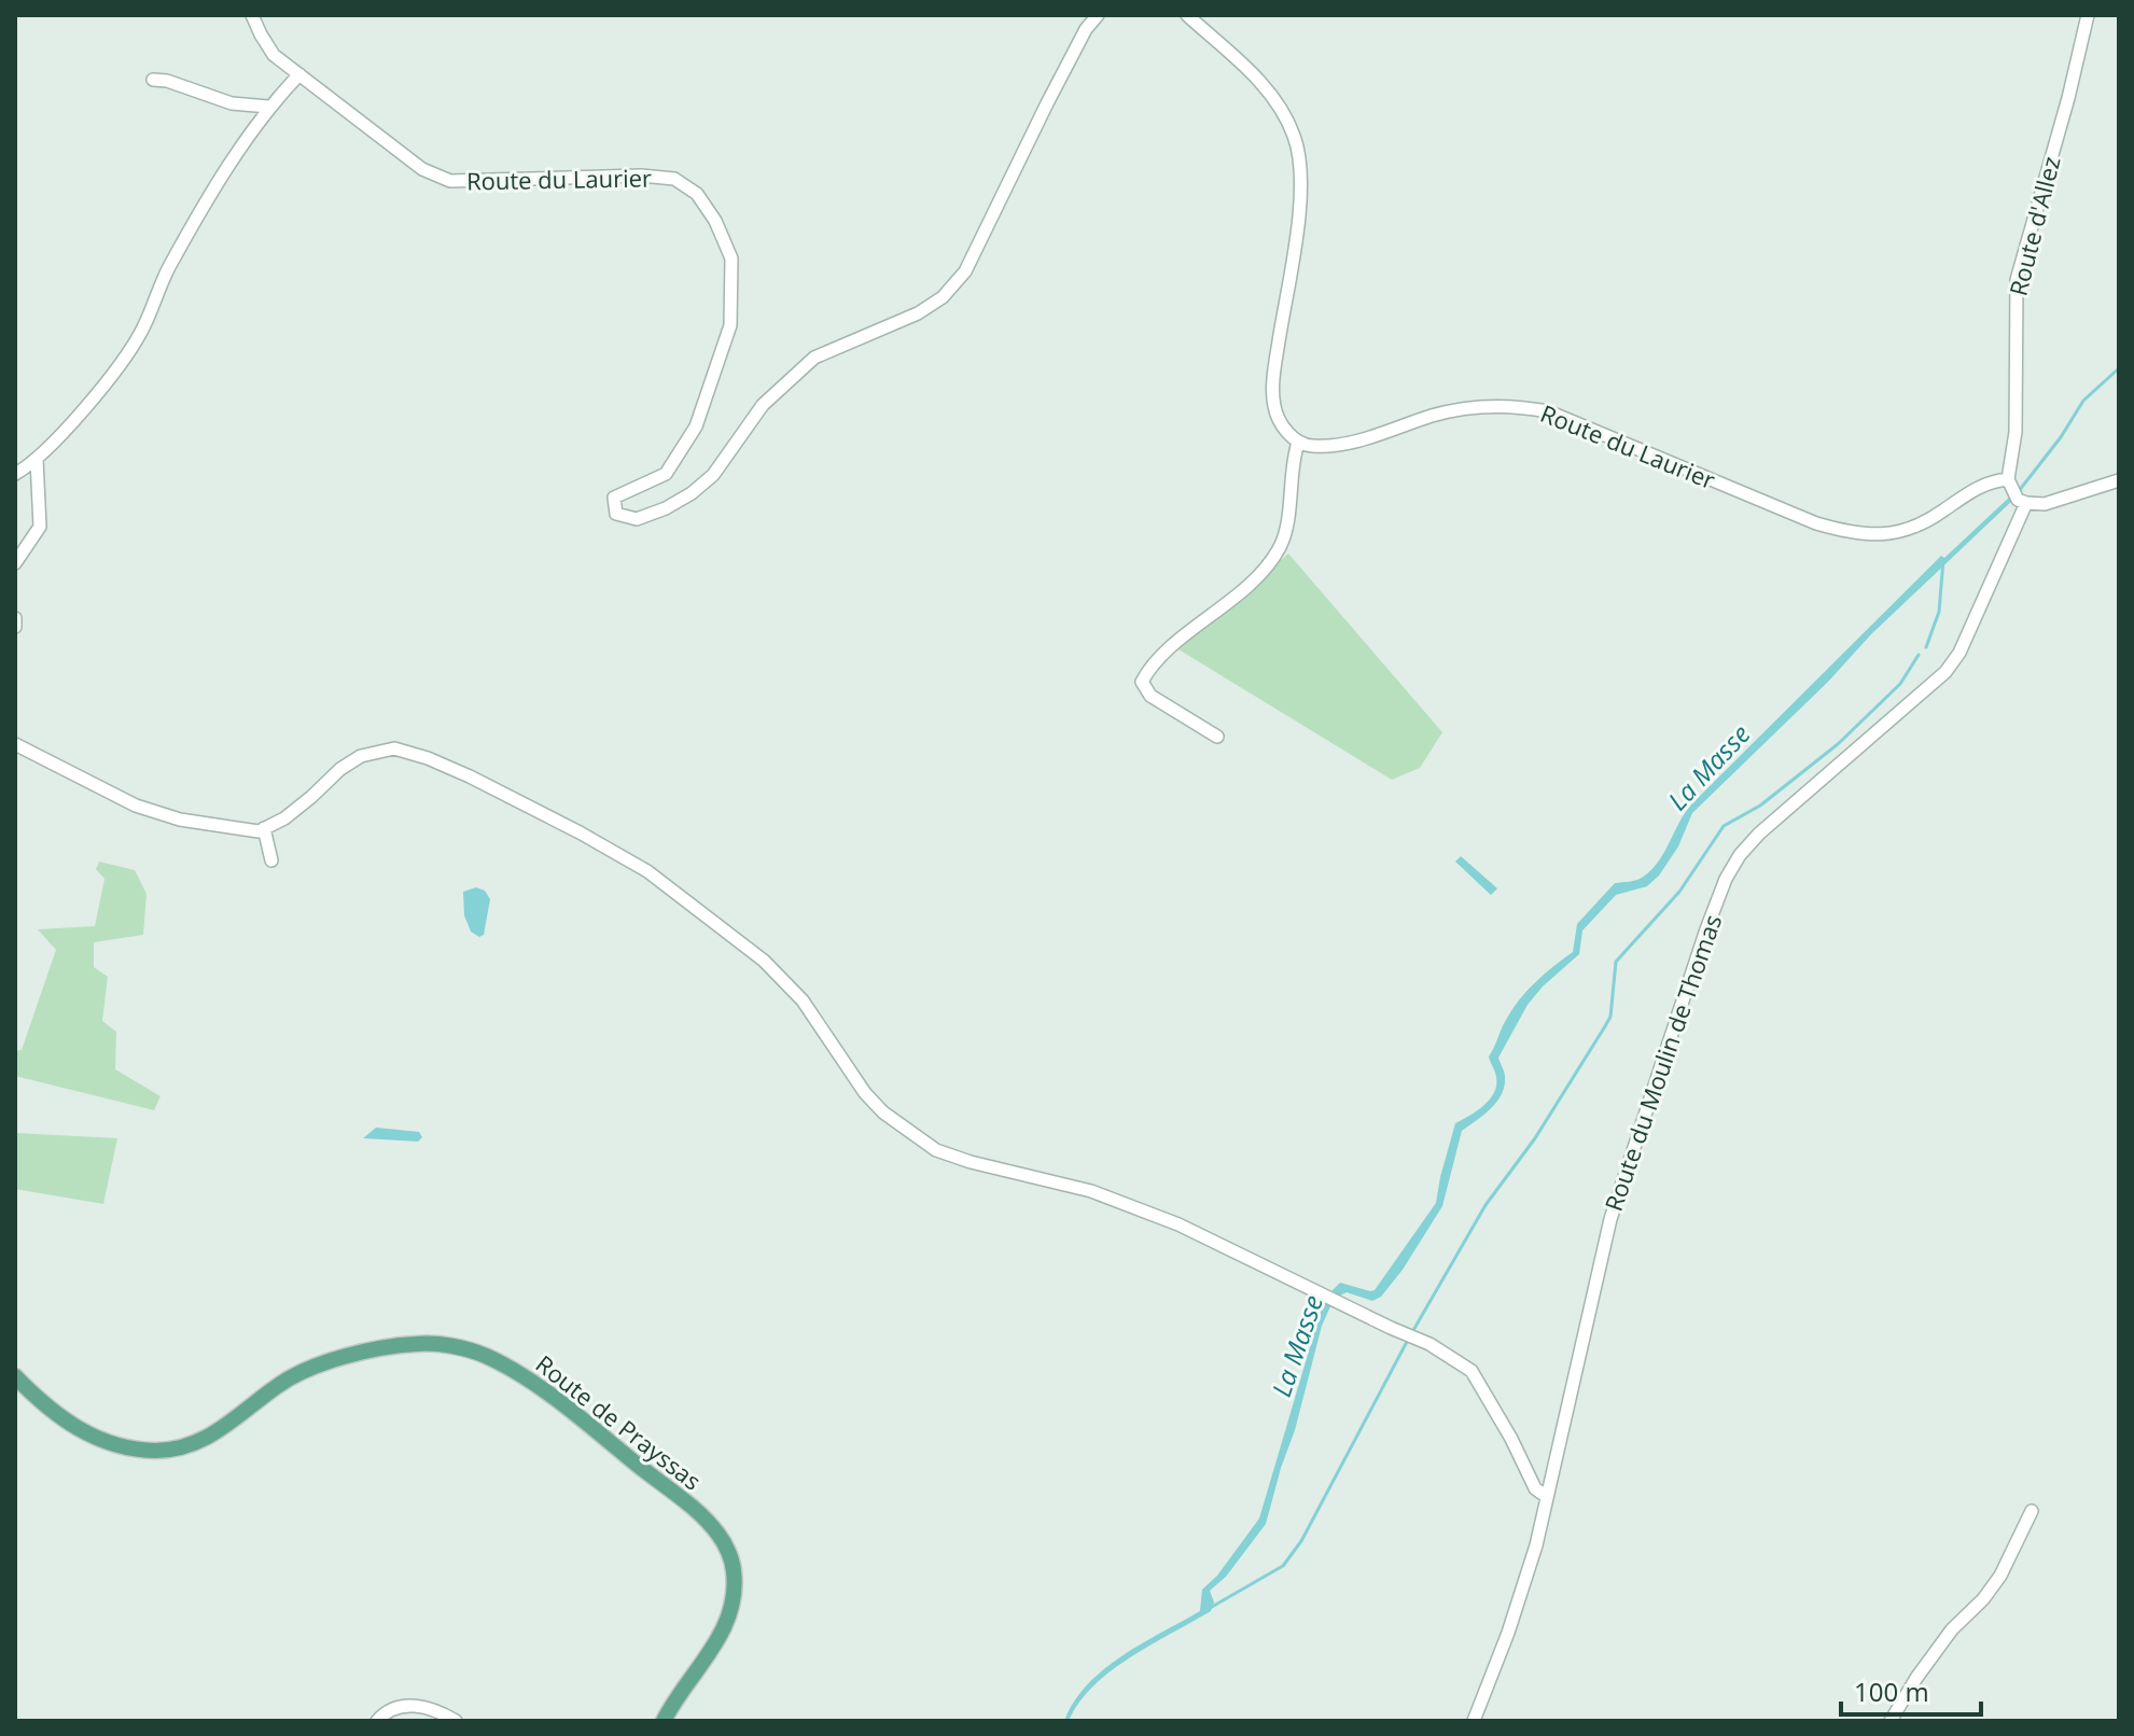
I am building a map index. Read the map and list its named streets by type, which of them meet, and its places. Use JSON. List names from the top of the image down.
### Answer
{
  "streets": {
    "main road": ["Route de Prayssas"],
    "street": ["Route du Laurier", "Route d'Allez", "Route du Moulin de Thomas"]
  },
  "crossings": [
    ["Route du Laurier", "Route d'Allez"],
    ["Route du Laurier", "Route du Moulin de Thomas"],
    ["Route d'Allez", "Route du Moulin de Thomas"]
  ],
  "water": ["La Masse"],
  "scale_bar": "100 m"
}
